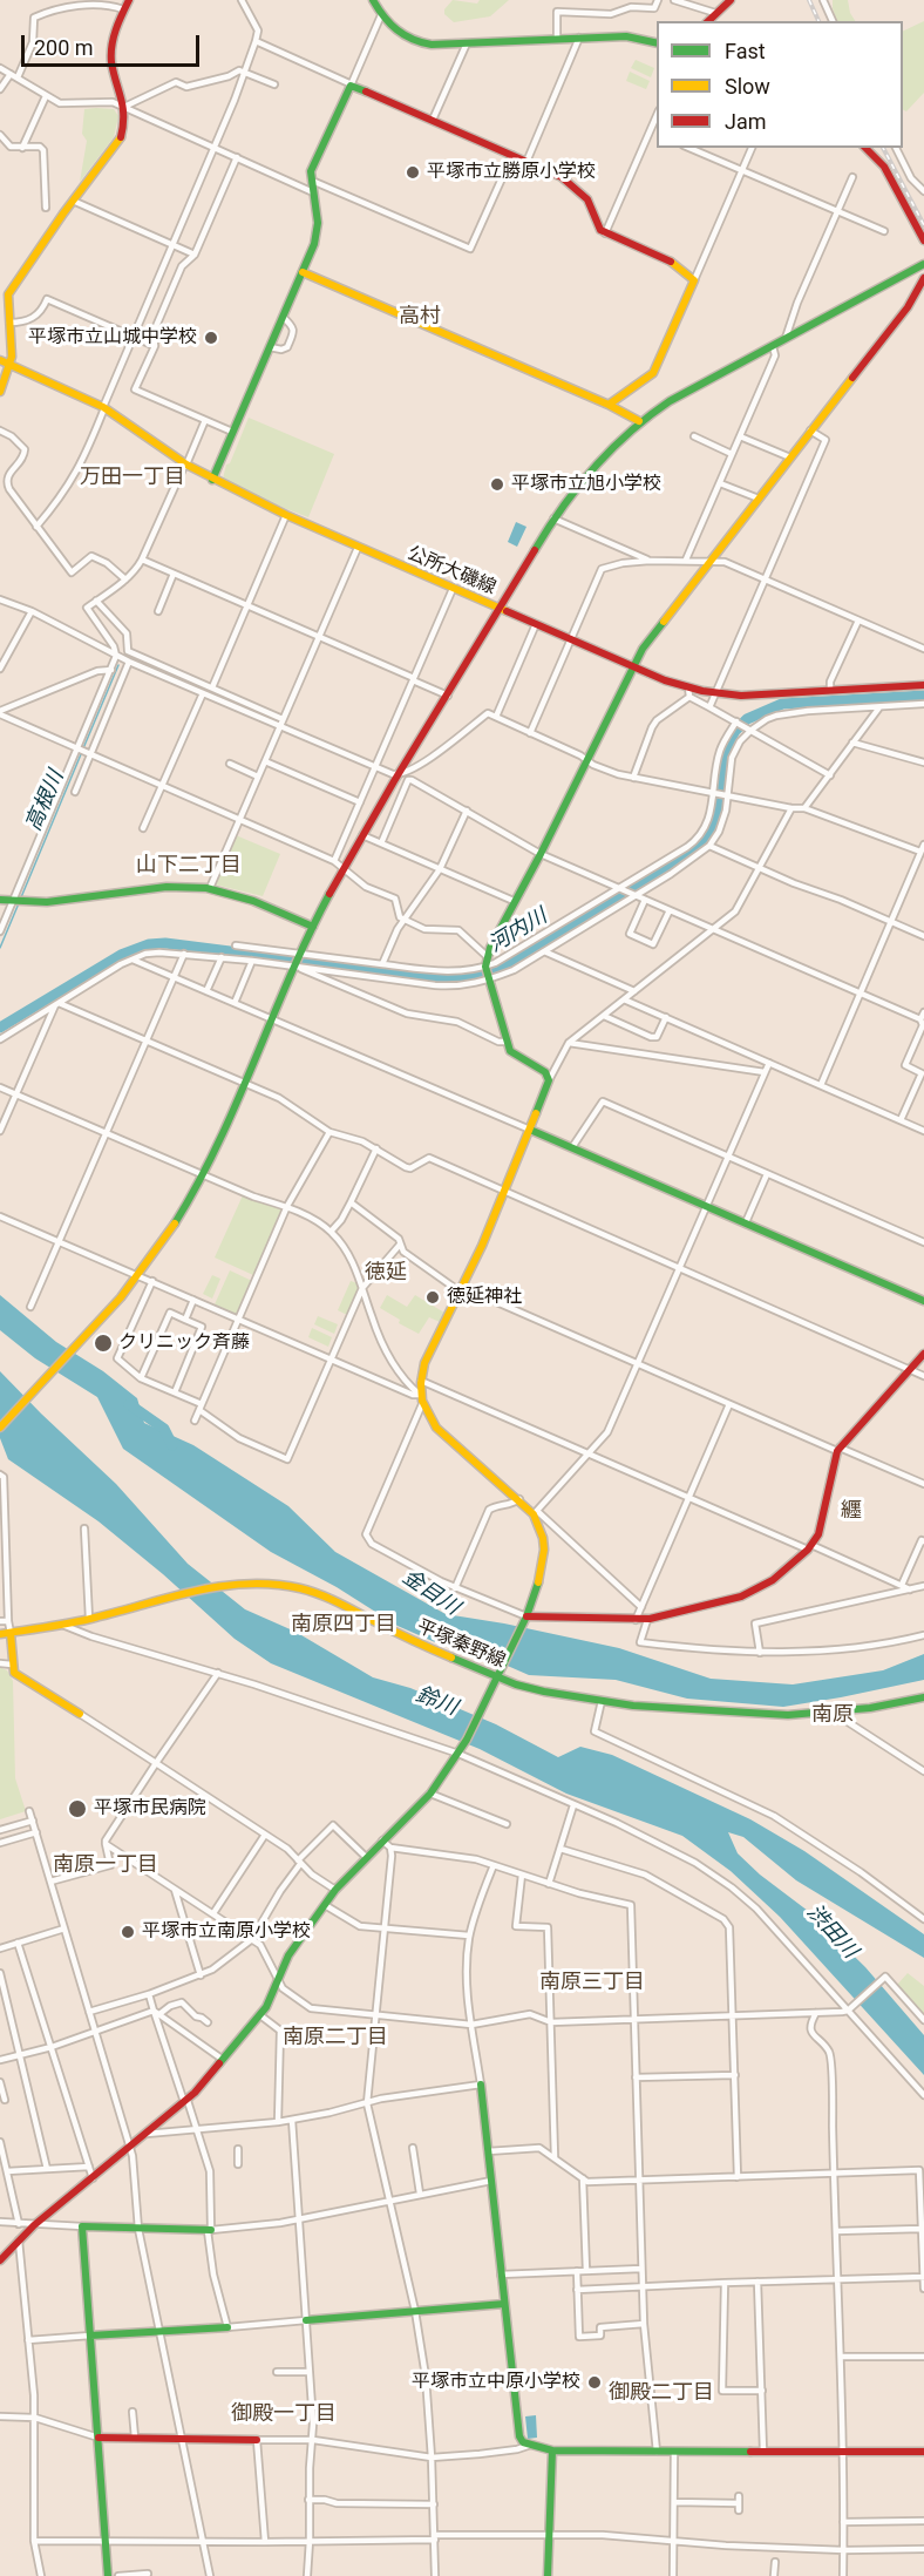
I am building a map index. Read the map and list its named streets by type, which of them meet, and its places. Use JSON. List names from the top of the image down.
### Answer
{
  "streets": {
    "street": ["公所大磯線", "平塚秦野線"]
  },
  "districts": [
    "高村",
    "万田一丁目",
    "山下二丁目",
    "徳延",
    "纒",
    "南原四丁目",
    "南原",
    "南原一丁目",
    "南原三丁目",
    "南原二丁目",
    "御殿二丁目",
    "御殿一丁目"
  ],
  "water": [
    "高根川",
    "河内川",
    "金目川",
    "鈴川",
    "渋田川"
  ],
  "places": [
    "平塚市立勝原小学校",
    "平塚市立山城中学校",
    "平塚市立旭小学校",
    "徳延神社",
    "クリニック斉藤",
    "平塚市民病院",
    "平塚市立南原小学校",
    "平塚市立中原小学校"
  ],
  "legend": ["Fast", "Slow", "Jam"],
  "scale_bar": "200 m"
}
